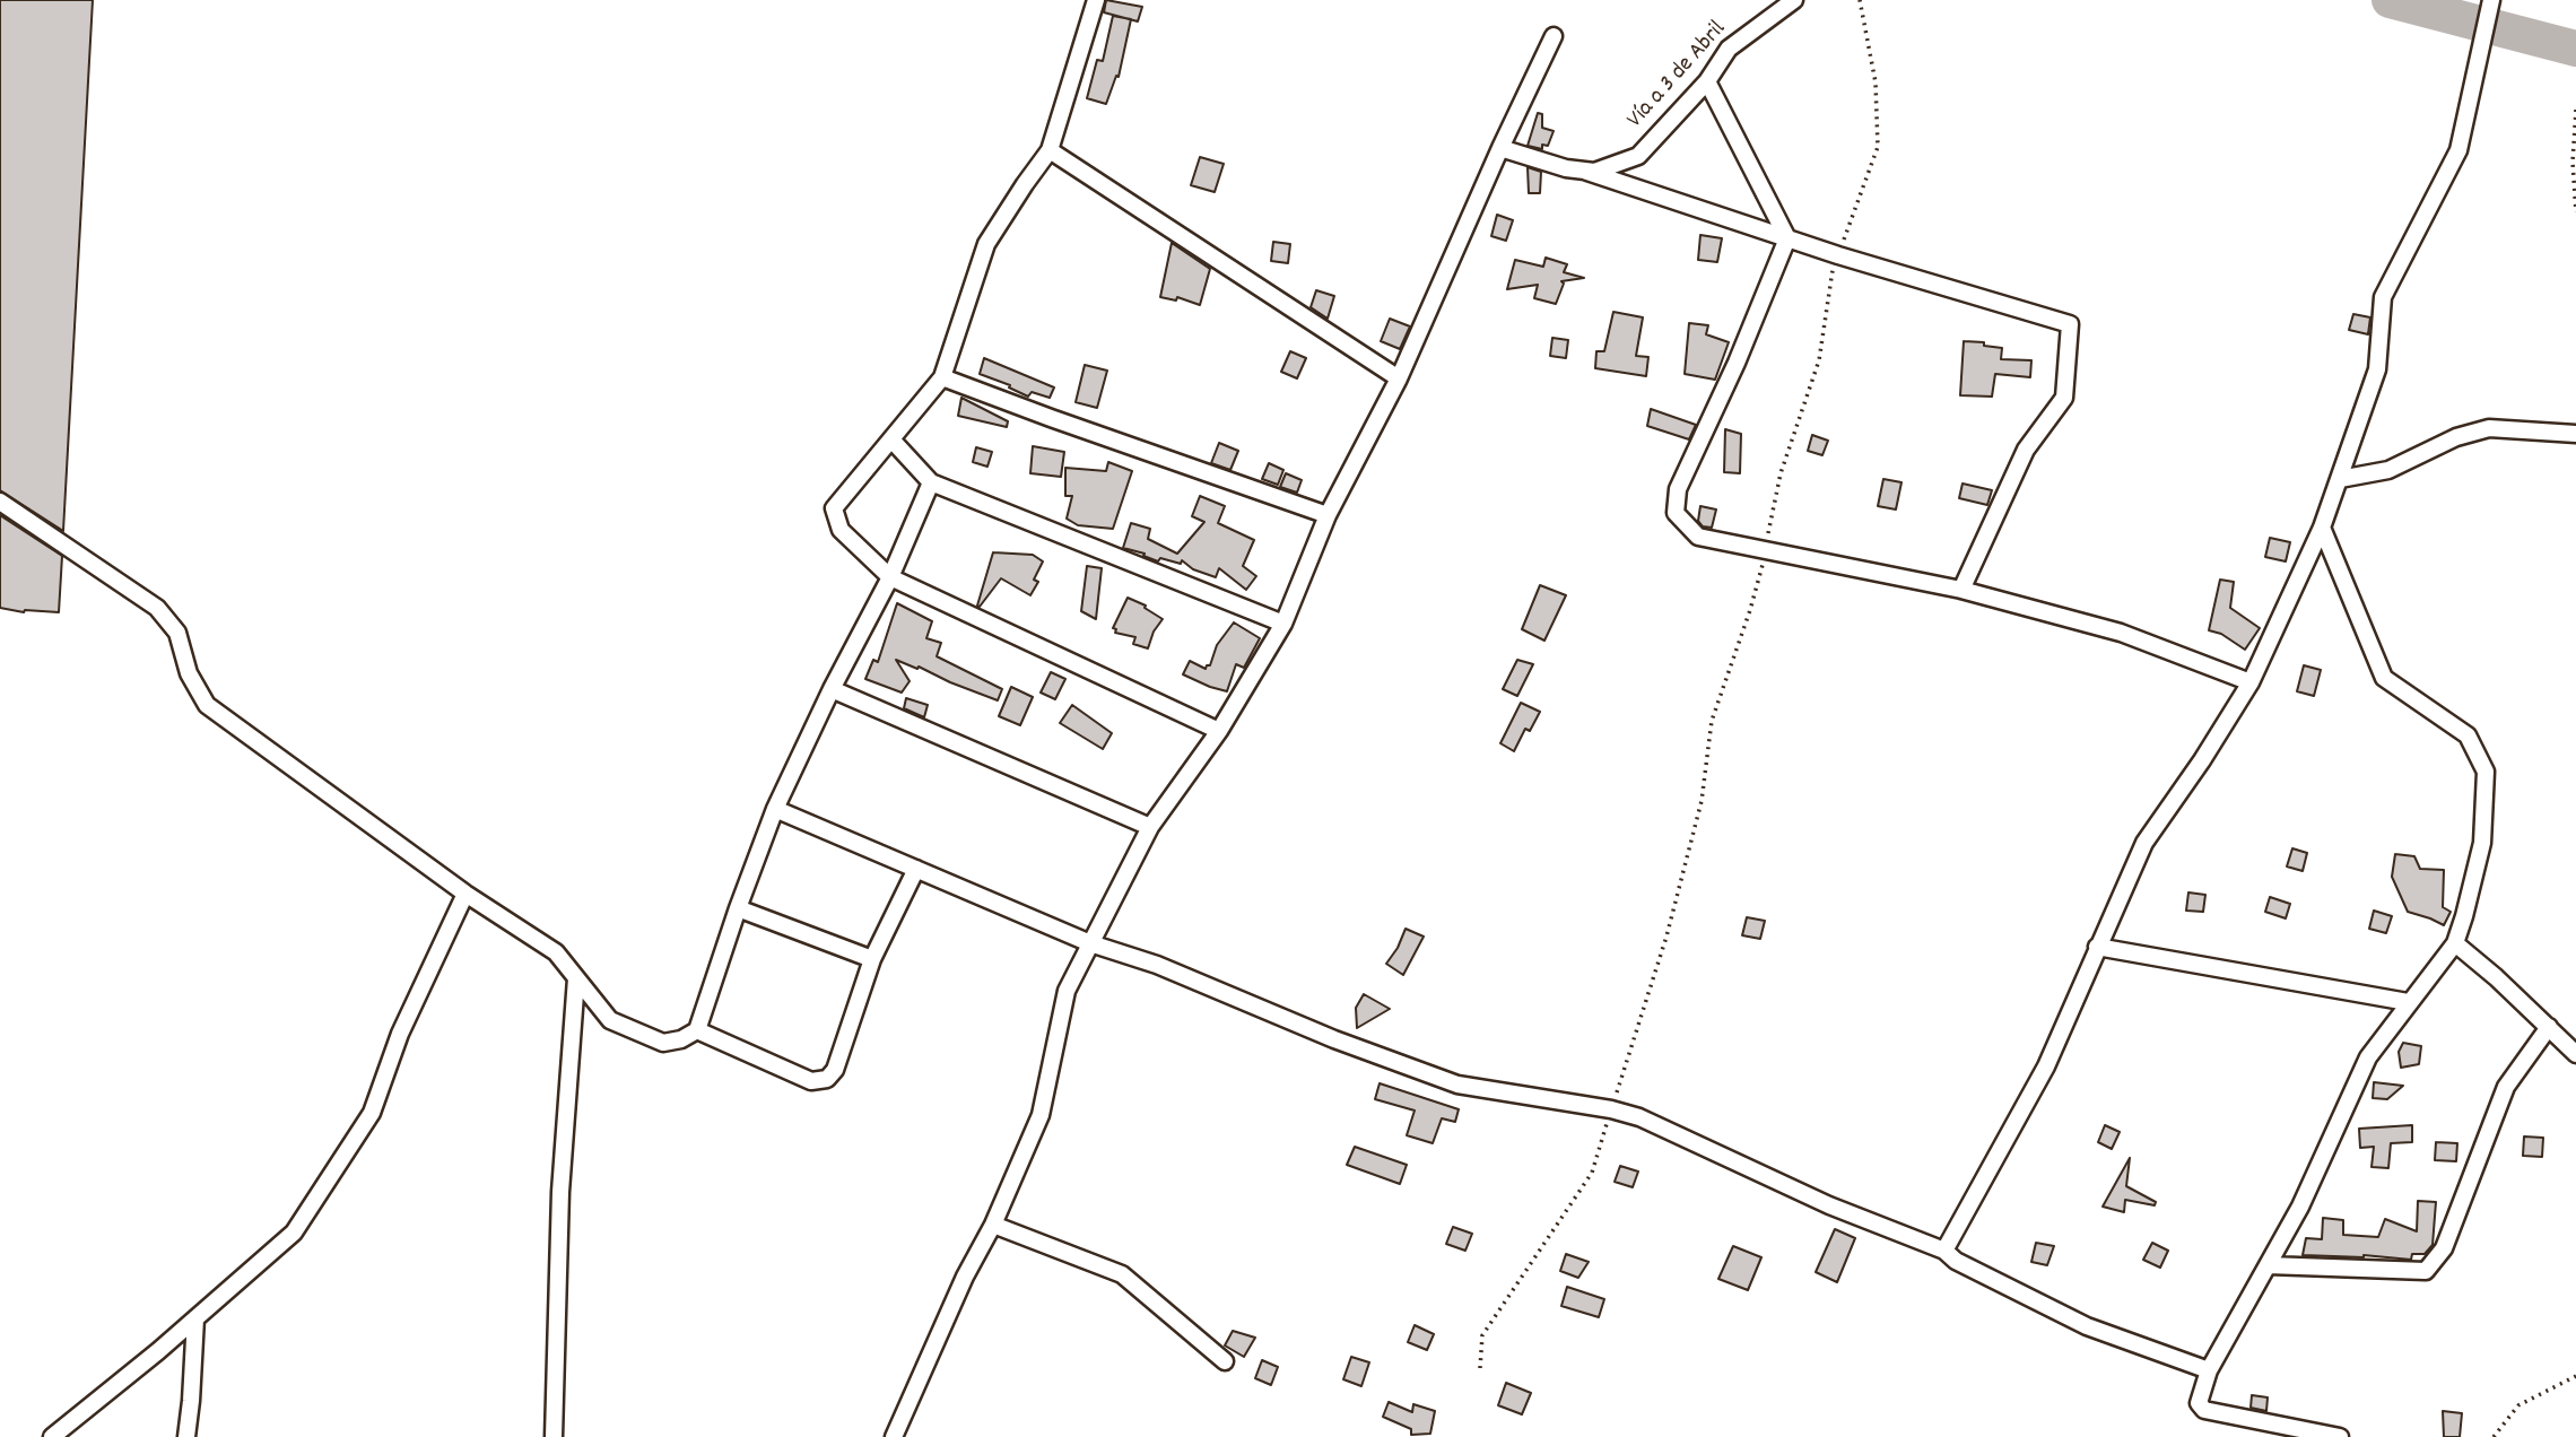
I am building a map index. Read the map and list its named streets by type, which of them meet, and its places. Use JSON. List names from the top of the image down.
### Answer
{
  "streets": {
    "street": ["Vía a 3 de Abril"]
  }
}
